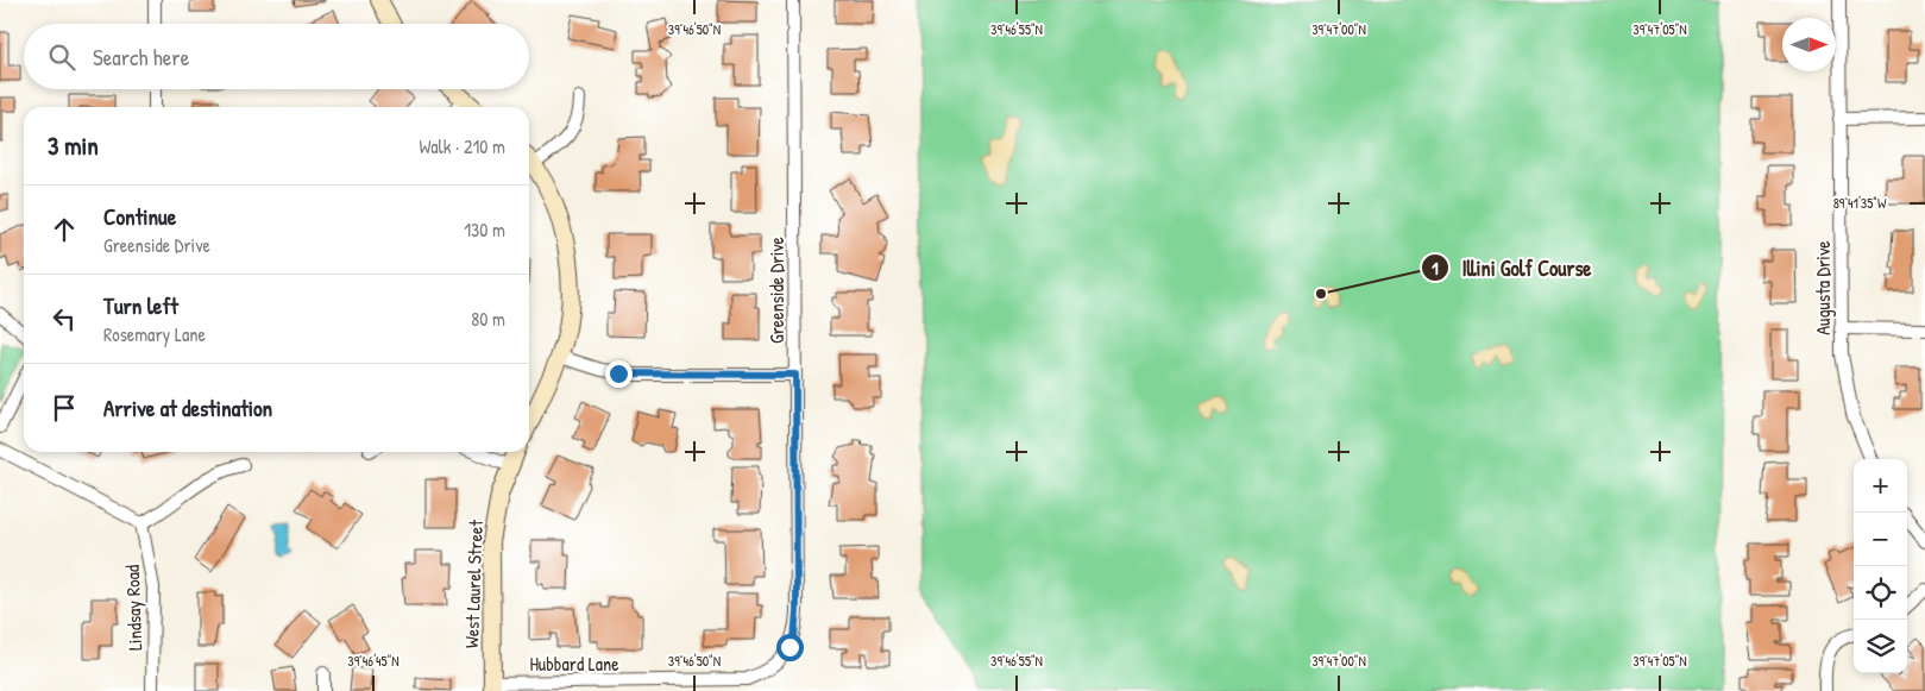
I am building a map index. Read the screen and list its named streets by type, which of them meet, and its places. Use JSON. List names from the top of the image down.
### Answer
{
  "streets": {
    "street": [
      "Augusta Drive",
      "Greenside Drive",
      "West Laurel Street",
      "Lindsay Road",
      "Hubbard Lane"
    ]
  },
  "crossings": [
    ["Greenside Drive", "Hubbard Lane"],
    ["West Laurel Street", "Hubbard Lane"]
  ],
  "places": ["Illini Golf Course"],
  "north": "right",
  "page": {
    "search": "Search here",
    "heading": ["3 min", "Walk · 210 m"],
    "list": [
      ["Continue", "Greenside Drive", "130 m"],
      ["Turn left", "Rosemary Lane", "80 m"],
      "Arrive at destination"
    ],
    "map_buttons": ["+", "−"]
  },
  "coordinates": [
    "39°46'50\"N",
    "39°46'55\"N",
    "39°47'00\"N",
    "39°47'05\"N",
    "89°41'35\"W",
    "39°46'45\"N"
  ]
}
